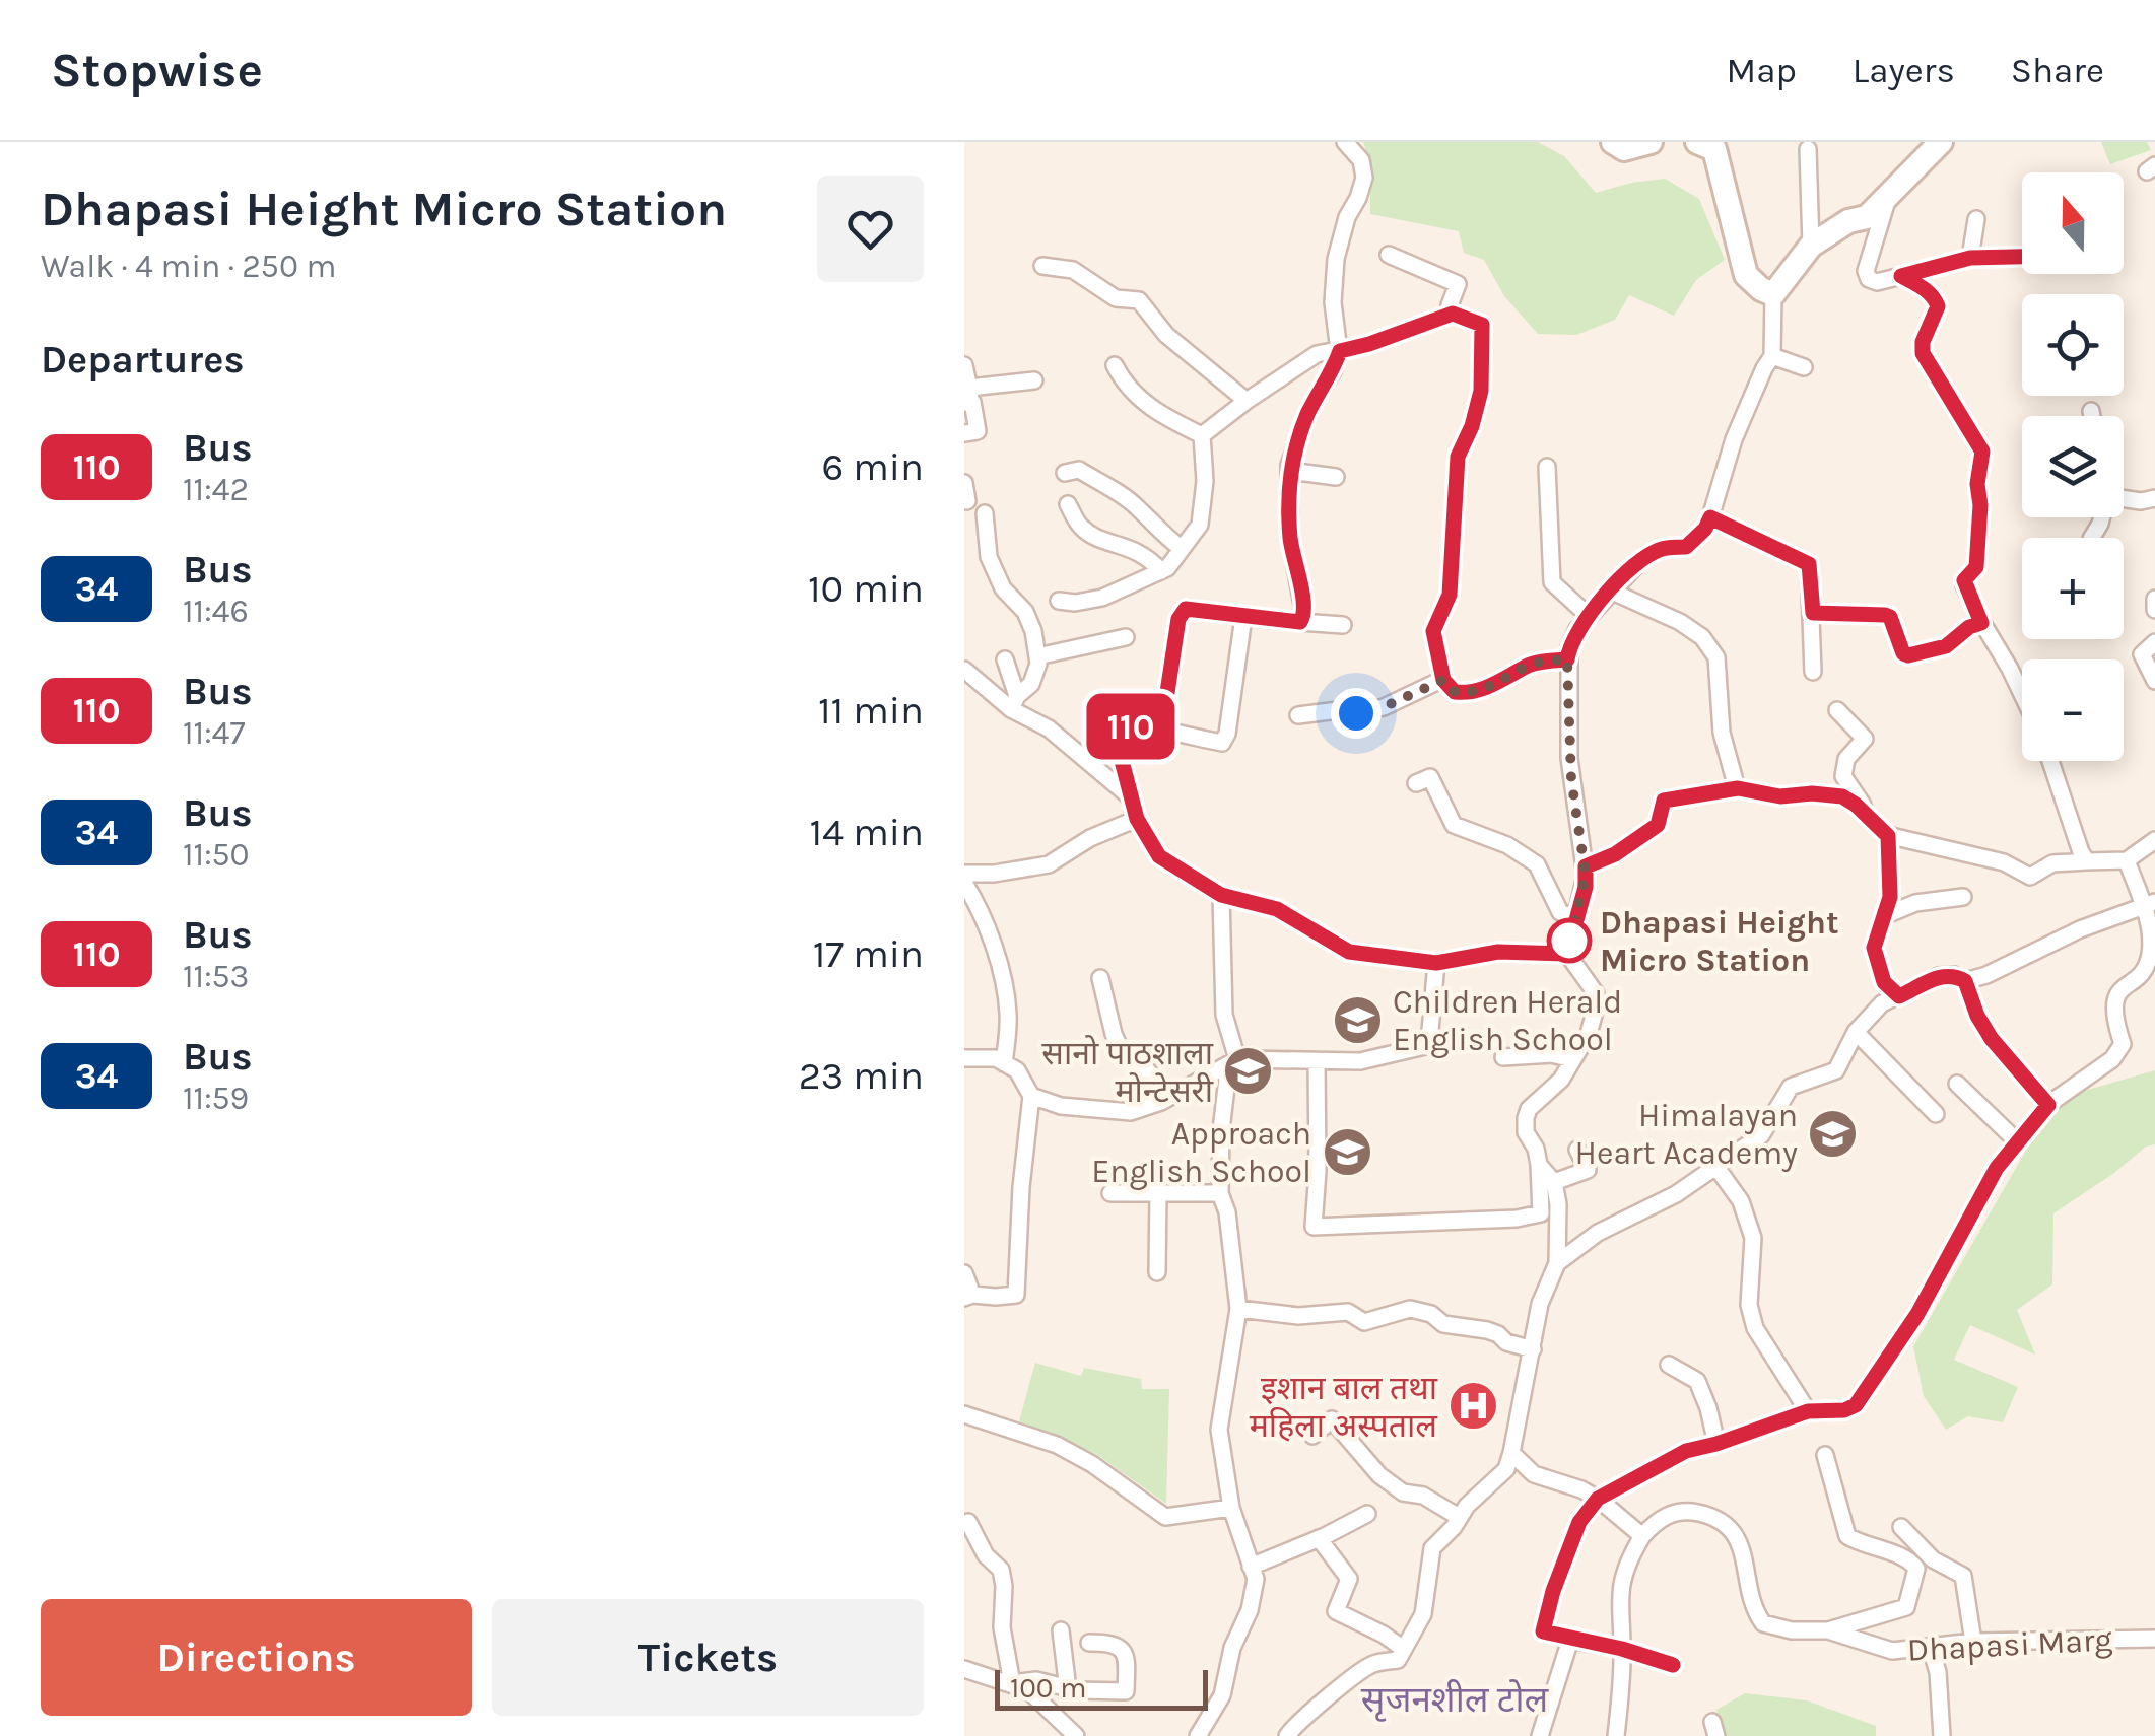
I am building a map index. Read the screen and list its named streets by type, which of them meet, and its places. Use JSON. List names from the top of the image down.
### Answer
{
  "streets": {
    "street": ["Dhapasi Marg"]
  },
  "districts": ["सृजनशील टोल"],
  "places": {
    "other": ["Dhapasi Height Micro Station"],
    "school or university": [
      "Children Herald English School",
      "सानो पाठशाला मोन्टेसरी",
      "Himalayan Heart Academy",
      "Approach English School"
    ],
    "hospital": ["इशान बाल तथा महिला अस्पताल"]
  },
  "lines": ["bus line 110"],
  "scale_bar": "100 m",
  "north": "top",
  "page": {
    "header": "Stopwise",
    "nav": ["Map", "Layers", "Share"],
    "heading": [
      ["Dhapasi Height Micro Station", "Walk · 4 min · 250 m"],
      "Departures"
    ],
    "on_map": "110",
    "map_buttons": ["+", "−"],
    "list": [
      {
        "mark": "110",
        "name": "Bus",
        "note": "11:42",
        "value": "6 min"
      },
      {
        "mark": "34",
        "name": "Bus",
        "note": "11:46",
        "value": "10 min"
      },
      {
        "mark": "110",
        "name": "Bus",
        "note": "11:47",
        "value": "11 min"
      },
      {
        "mark": "34",
        "name": "Bus",
        "note": "11:50",
        "value": "14 min"
      },
      {
        "mark": "110",
        "name": "Bus",
        "note": "11:53",
        "value": "17 min"
      },
      {
        "mark": "34",
        "name": "Bus",
        "note": "11:59",
        "value": "23 min"
      }
    ],
    "buttons": ["Directions", "Tickets"],
    "scale": "100 m"
  }
}
